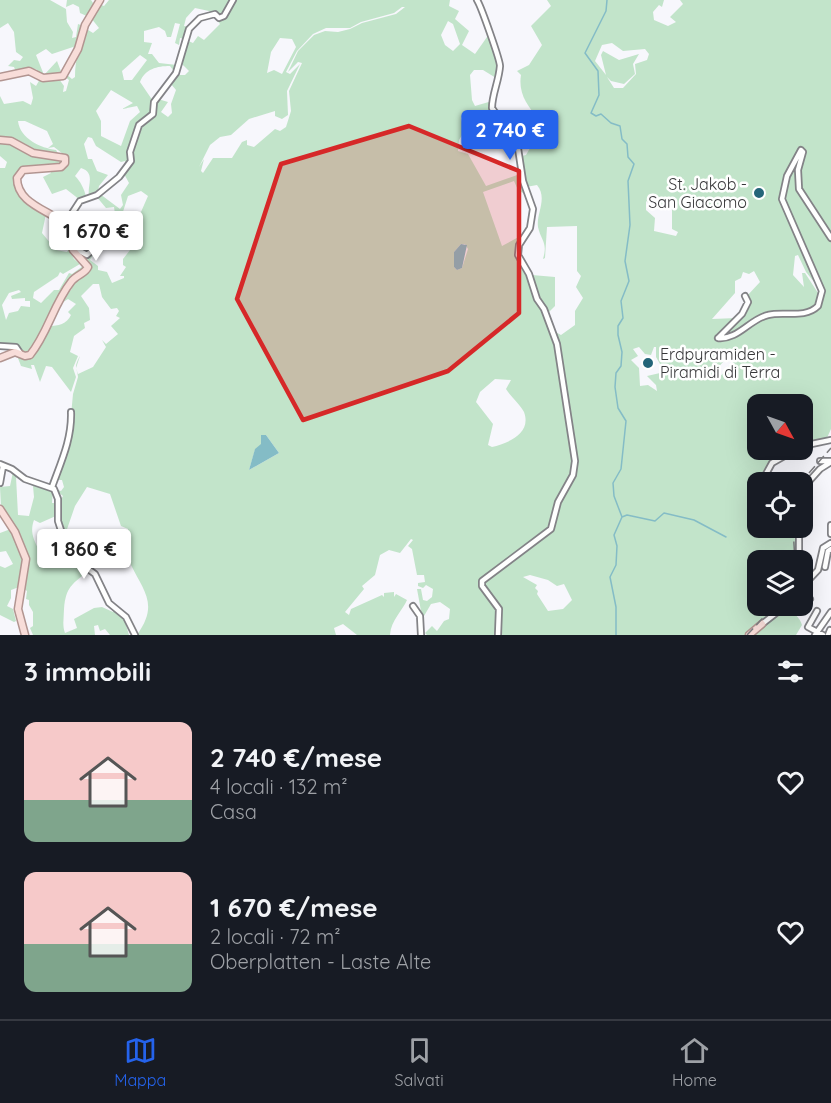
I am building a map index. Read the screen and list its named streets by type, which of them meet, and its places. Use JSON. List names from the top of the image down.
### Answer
{
  "places": ["St. Jakob - San Giacomo", "Erdpyramiden - Piramidi di Terra"],
  "north": "bottom right",
  "page": {
    "price": ["2 740 €", "1 670 €", "1 860 €"],
    "heading": "3 immobili",
    "list": [
      {
        "name": "2 740 €/mese",
        "note": "4 locali · 132 m² · Casa"
      },
      {
        "name": "1 670 €/mese",
        "note": "2 locali · 72 m² · Oberplatten - Laste Alte"
      }
    ],
    "tabs": ["Mappa", "Salvati", "Home"]
  }
}
